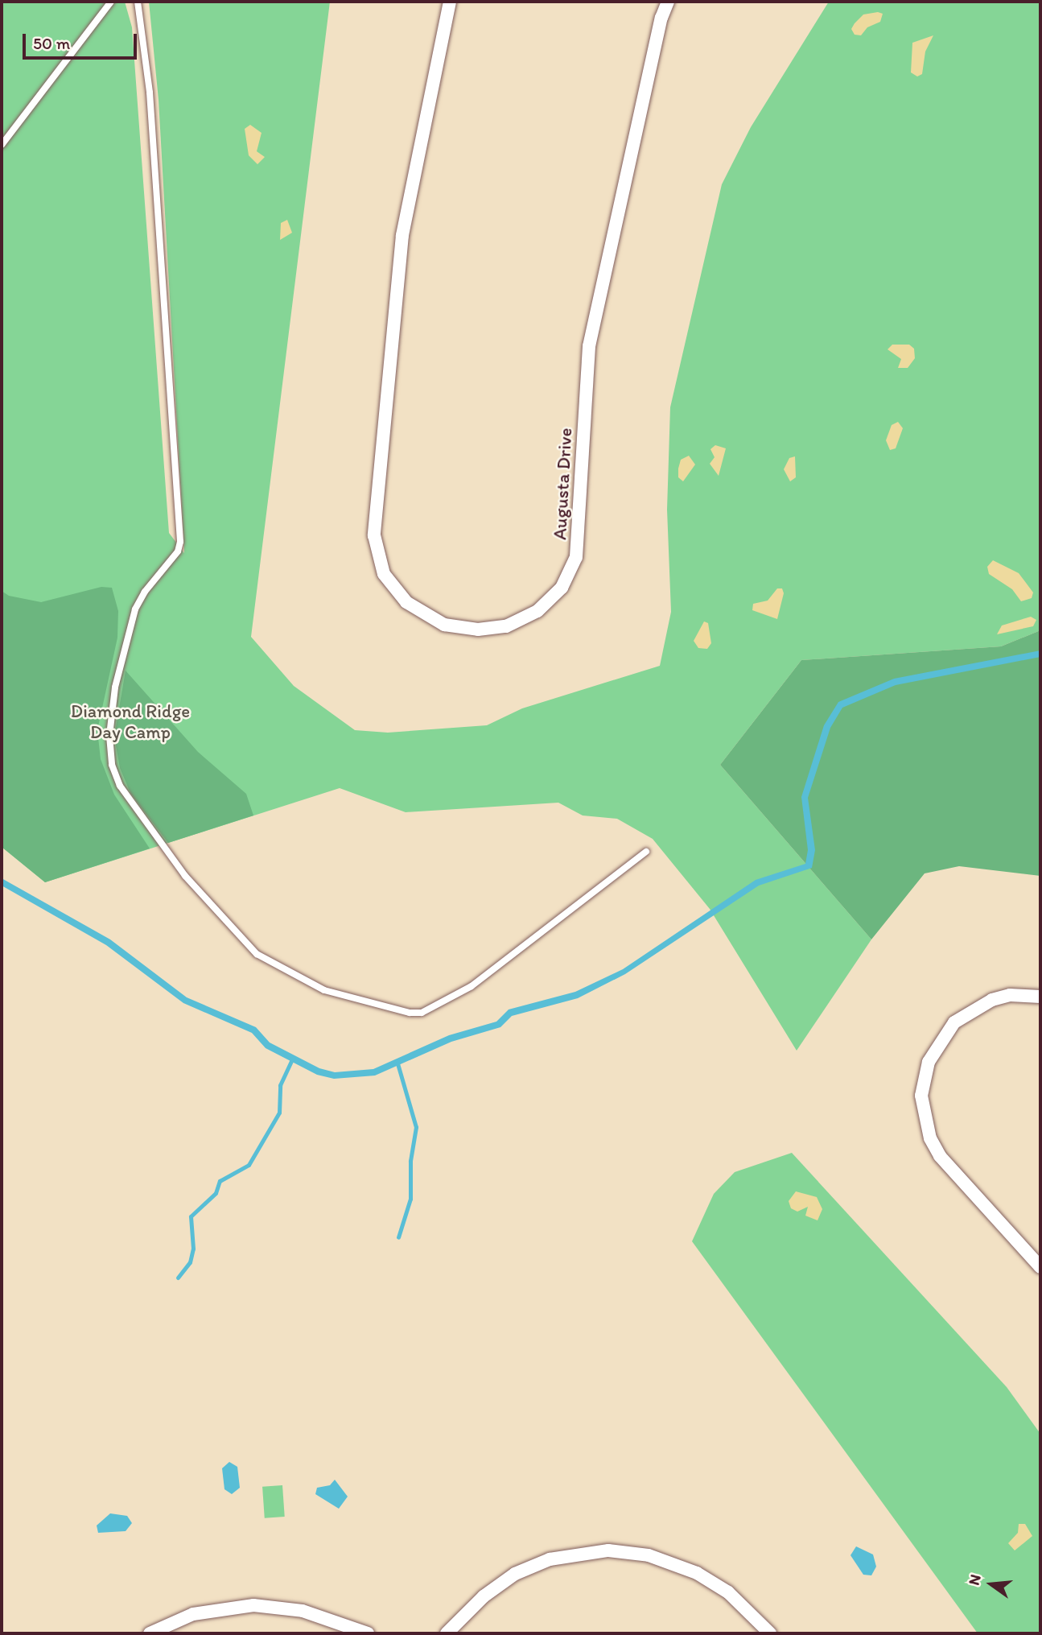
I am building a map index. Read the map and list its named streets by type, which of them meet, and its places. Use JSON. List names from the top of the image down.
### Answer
{
  "streets": {
    "street": ["Augusta Drive"]
  },
  "parks": ["Diamond Ridge Day Camp"],
  "scale_bar": "50 m",
  "north": "left"
}
